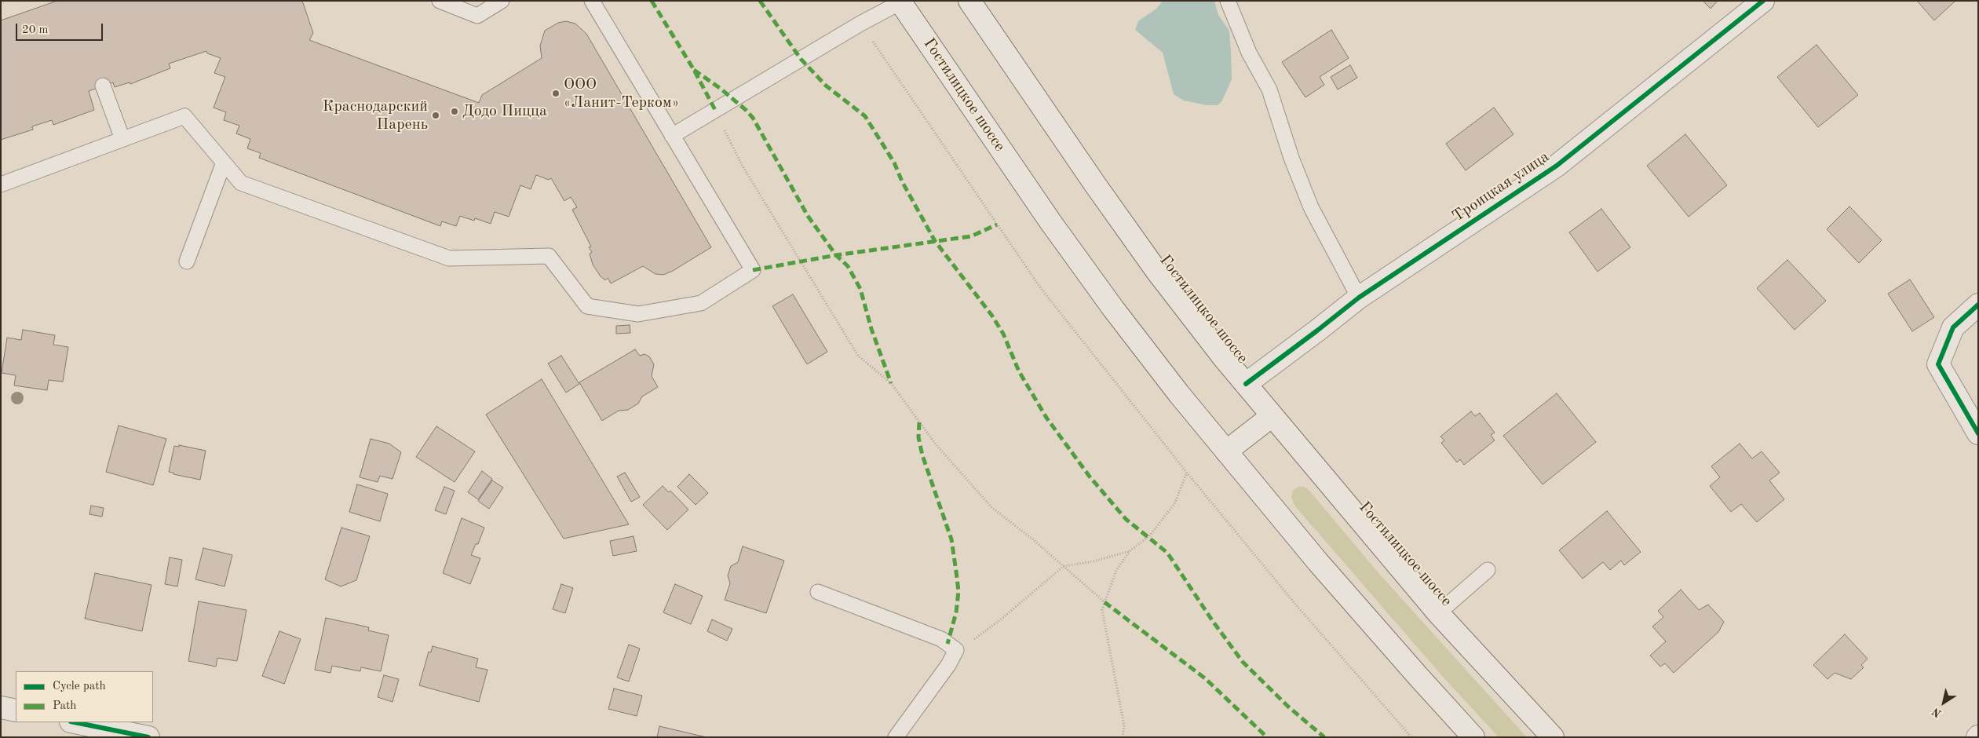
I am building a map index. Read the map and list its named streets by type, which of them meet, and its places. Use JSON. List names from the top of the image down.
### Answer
{
  "streets": {
    "main road": ["Гостилицкое шоссе", "Троицкая улица"]
  },
  "crossings": [
    ["Гостилицкое шоссе", "Троицкая улица"]
  ],
  "places": ["ООО «Ланит-Терком»", "Додо Пицца", "Краснодарский Парень"],
  "legend": ["Cycle path", "Path"],
  "scale_bar": "20 m",
  "north": "bottom left"
}
